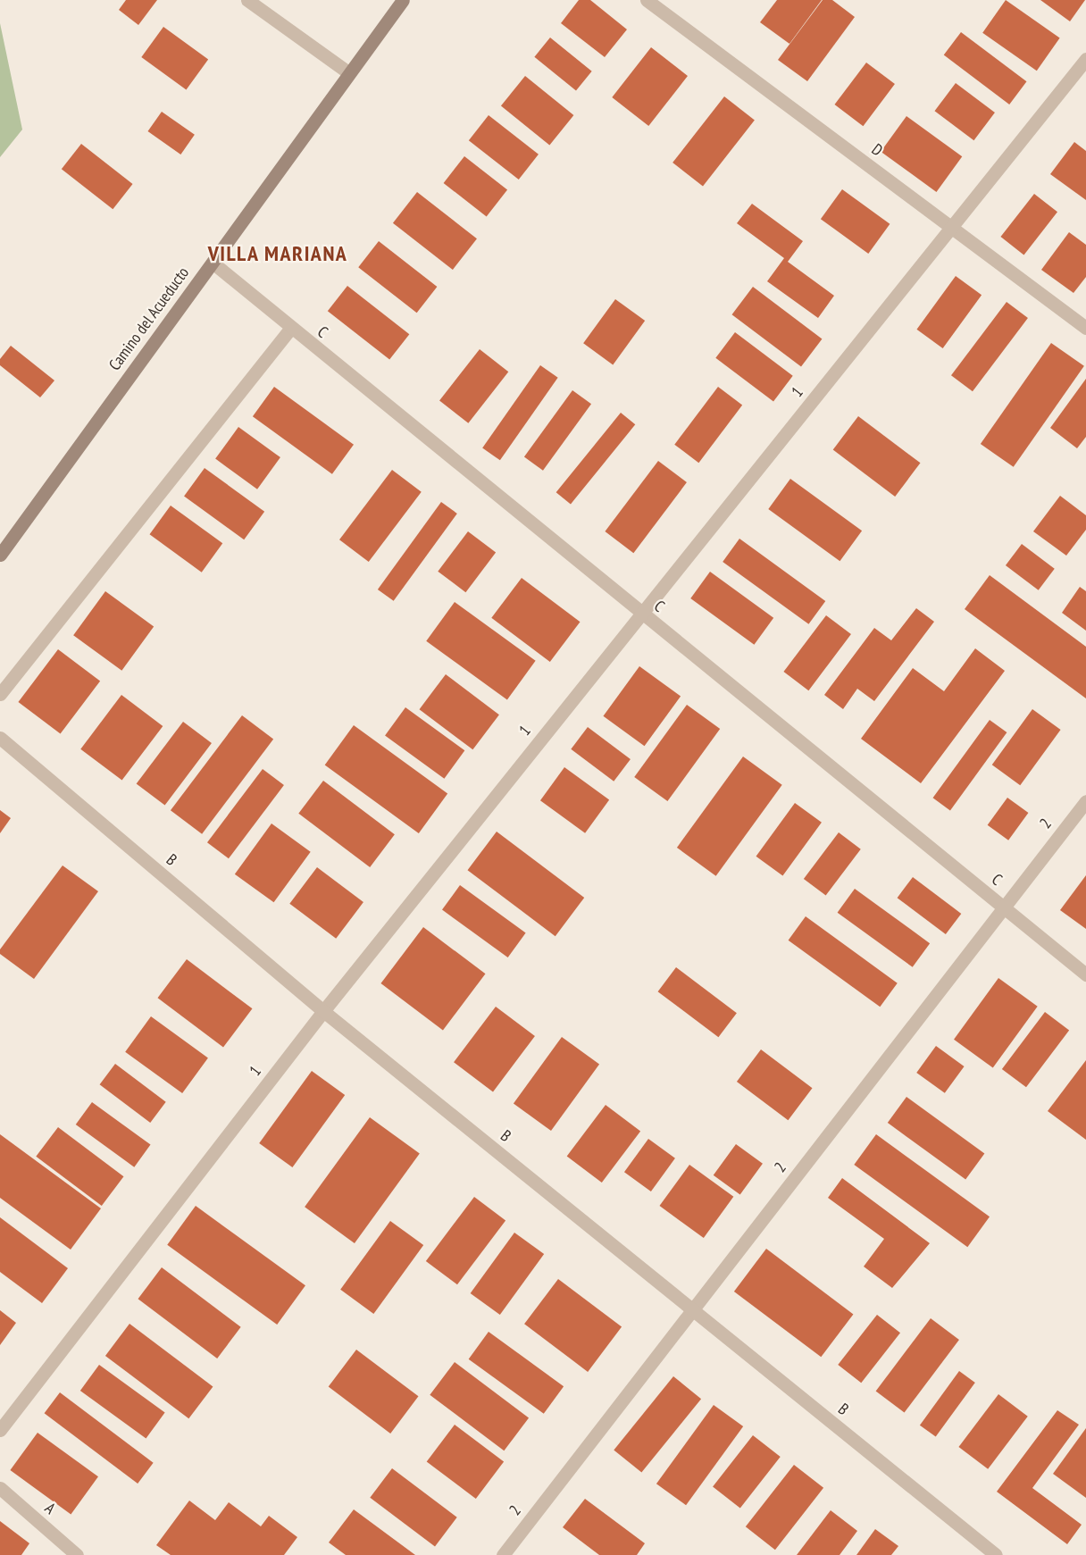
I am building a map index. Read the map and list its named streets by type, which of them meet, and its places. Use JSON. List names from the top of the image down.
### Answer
{
  "streets": {
    "main road": ["Camino del Acueducto"],
    "street": [
      "D",
      "C",
      "1",
      "2",
      "B",
      "A"
    ]
  },
  "crossings": [
    ["D", "1"],
    ["Camino del Acueducto", "C"],
    ["C", "1"],
    ["C", "2"],
    ["1", "B"],
    ["2", "B"]
  ],
  "districts": ["VILLA MARIANA"]
}
